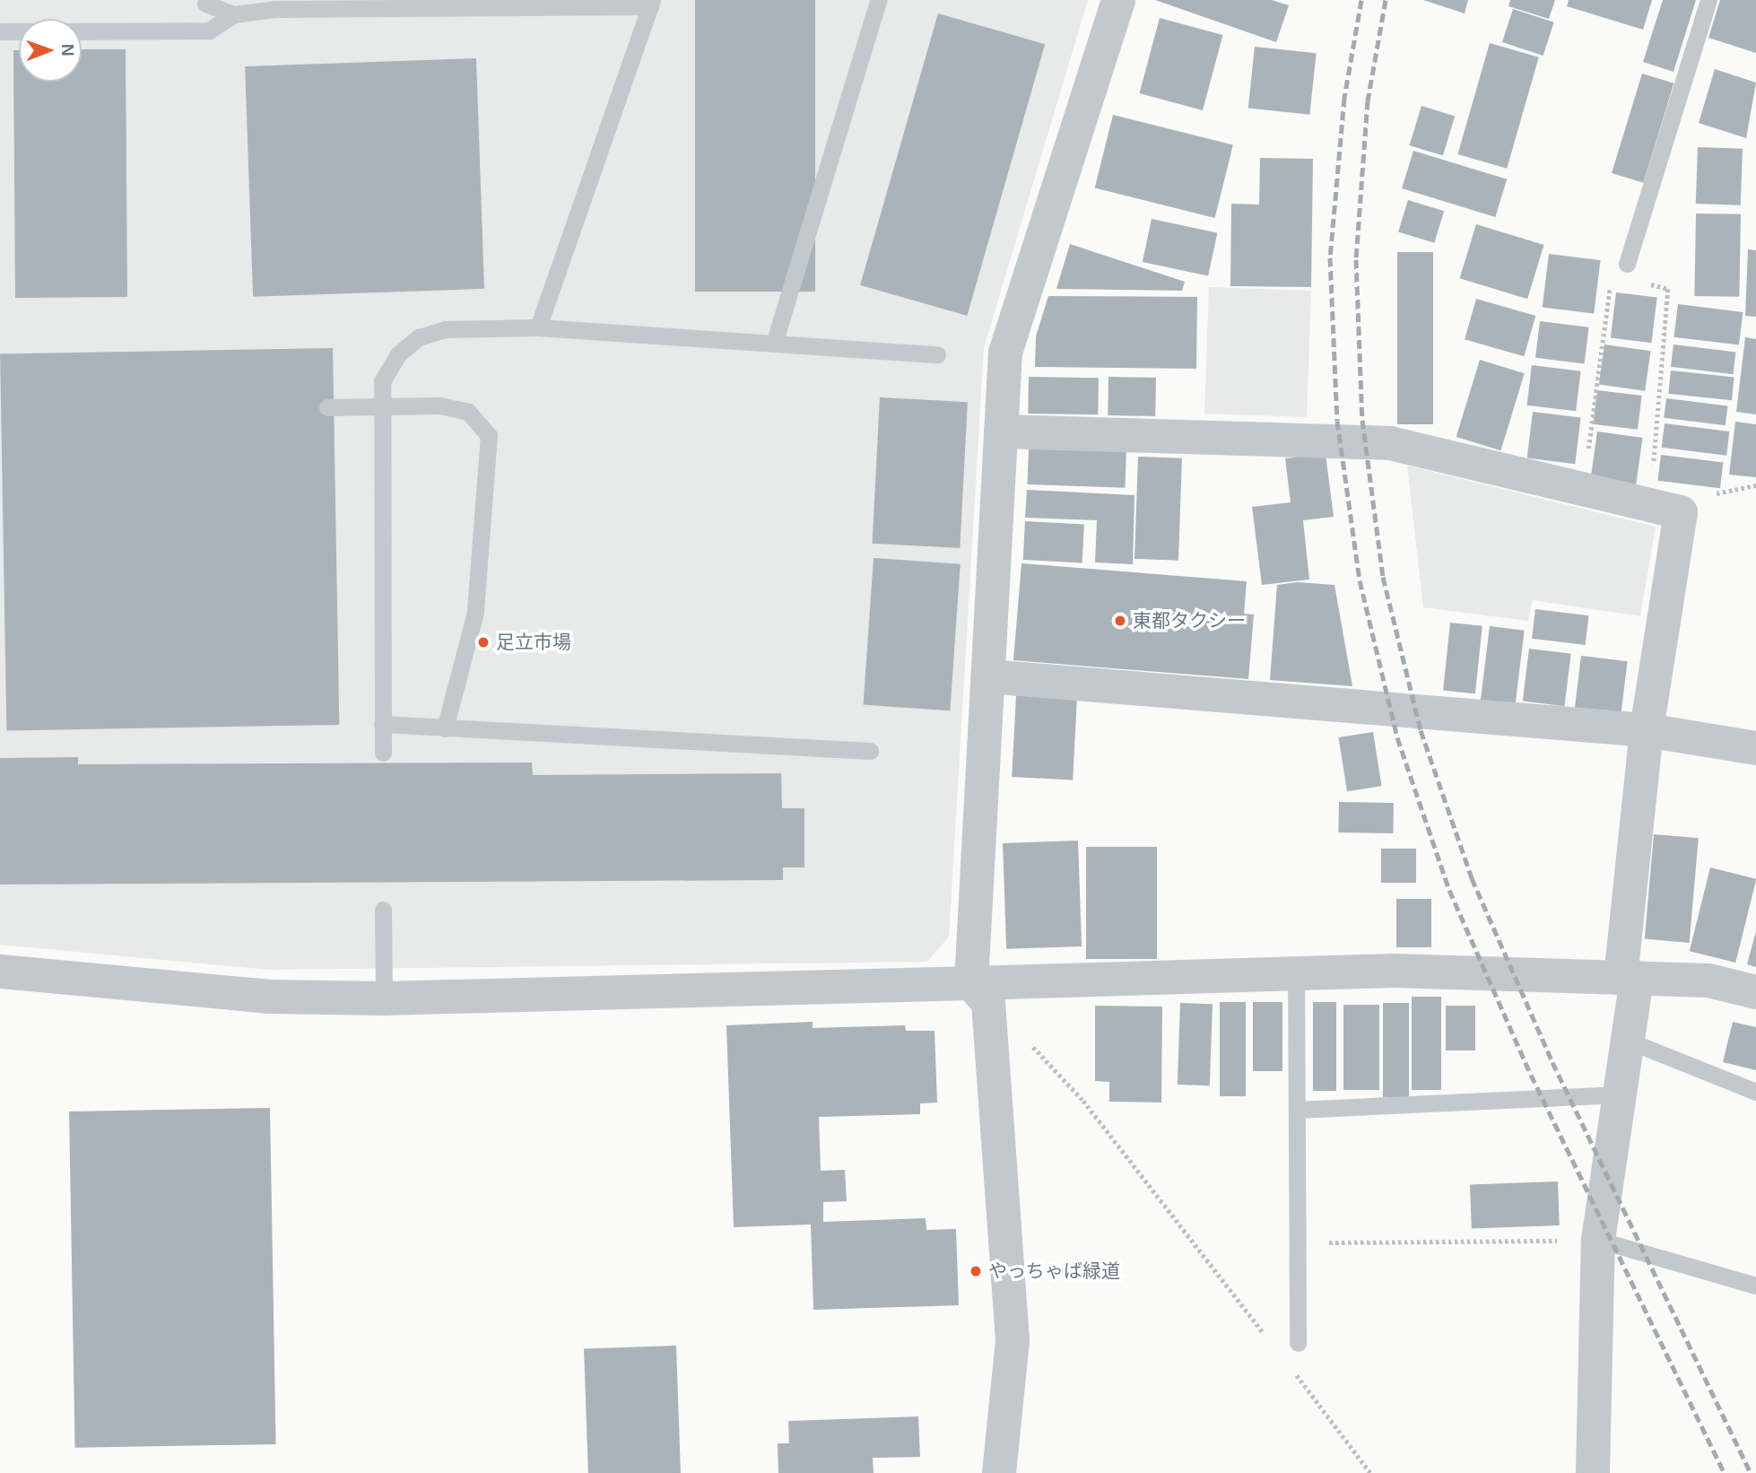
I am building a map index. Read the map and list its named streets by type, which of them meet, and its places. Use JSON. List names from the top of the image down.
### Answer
{
  "places": ["東都タクシー", "足立市場", "やっちゃば緑道"],
  "north": "right"
}
